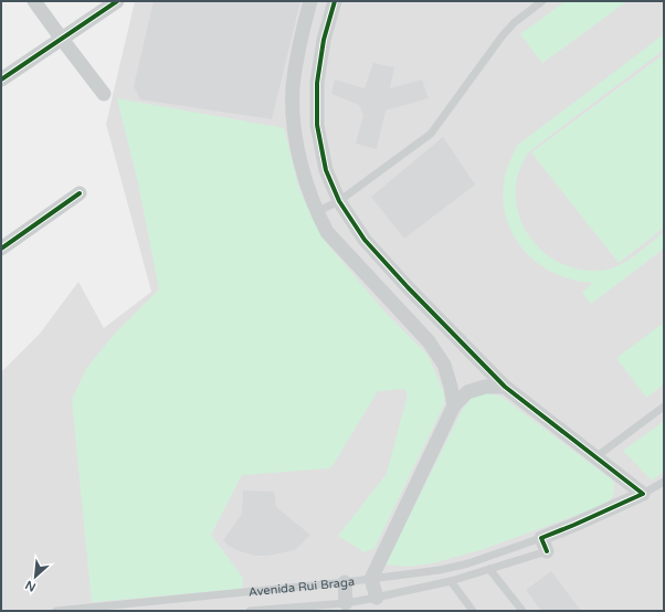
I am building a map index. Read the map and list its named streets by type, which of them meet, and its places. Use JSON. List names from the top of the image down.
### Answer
{
  "streets": {
    "street": ["Avenida Rui Braga"]
  },
  "north": "bottom left"
}
